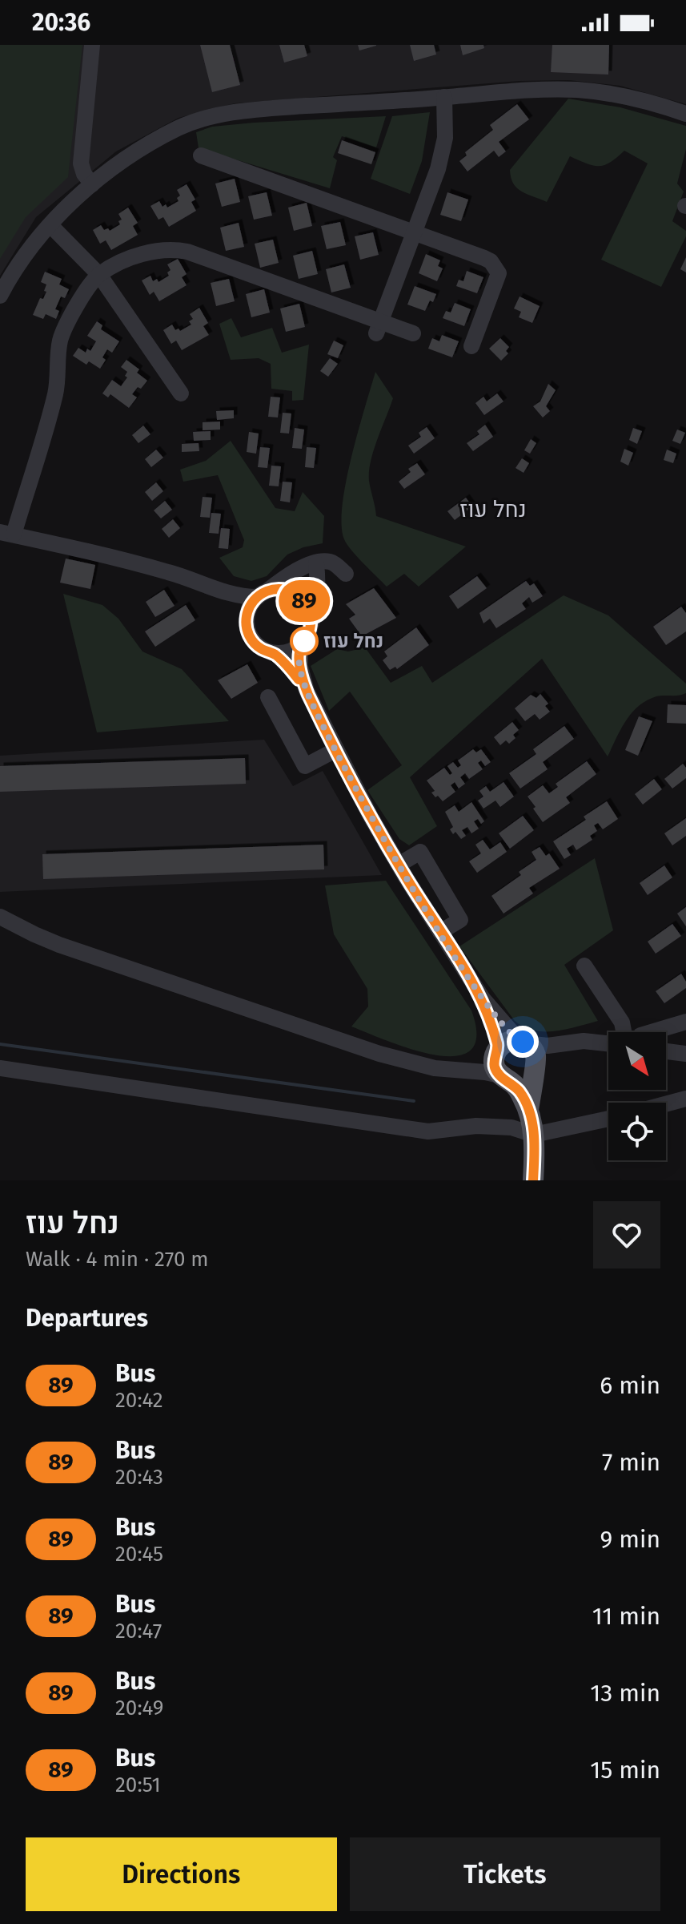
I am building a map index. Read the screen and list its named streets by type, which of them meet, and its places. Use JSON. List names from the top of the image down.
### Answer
{
  "districts": ["נחל עוז"],
  "places": ["נחל עוז"],
  "lines": ["bus line 89"],
  "north": "bottom right",
  "page": {
    "status": "20:36",
    "on_map": "89",
    "heading": [
      ["נחל עוז", "Walk · 4 min · 270 m"],
      "Departures"
    ],
    "list": [
      {
        "mark": "89",
        "name": "Bus",
        "note": "20:42",
        "value": "6 min"
      },
      {
        "mark": "89",
        "name": "Bus",
        "note": "20:43",
        "value": "7 min"
      },
      {
        "mark": "89",
        "name": "Bus",
        "note": "20:45",
        "value": "9 min"
      },
      {
        "mark": "89",
        "name": "Bus",
        "note": "20:47",
        "value": "11 min"
      },
      {
        "mark": "89",
        "name": "Bus",
        "note": "20:49",
        "value": "13 min"
      },
      {
        "mark": "89",
        "name": "Bus",
        "note": "20:51",
        "value": "15 min"
      }
    ],
    "buttons": ["Directions", "Tickets"]
  }
}
